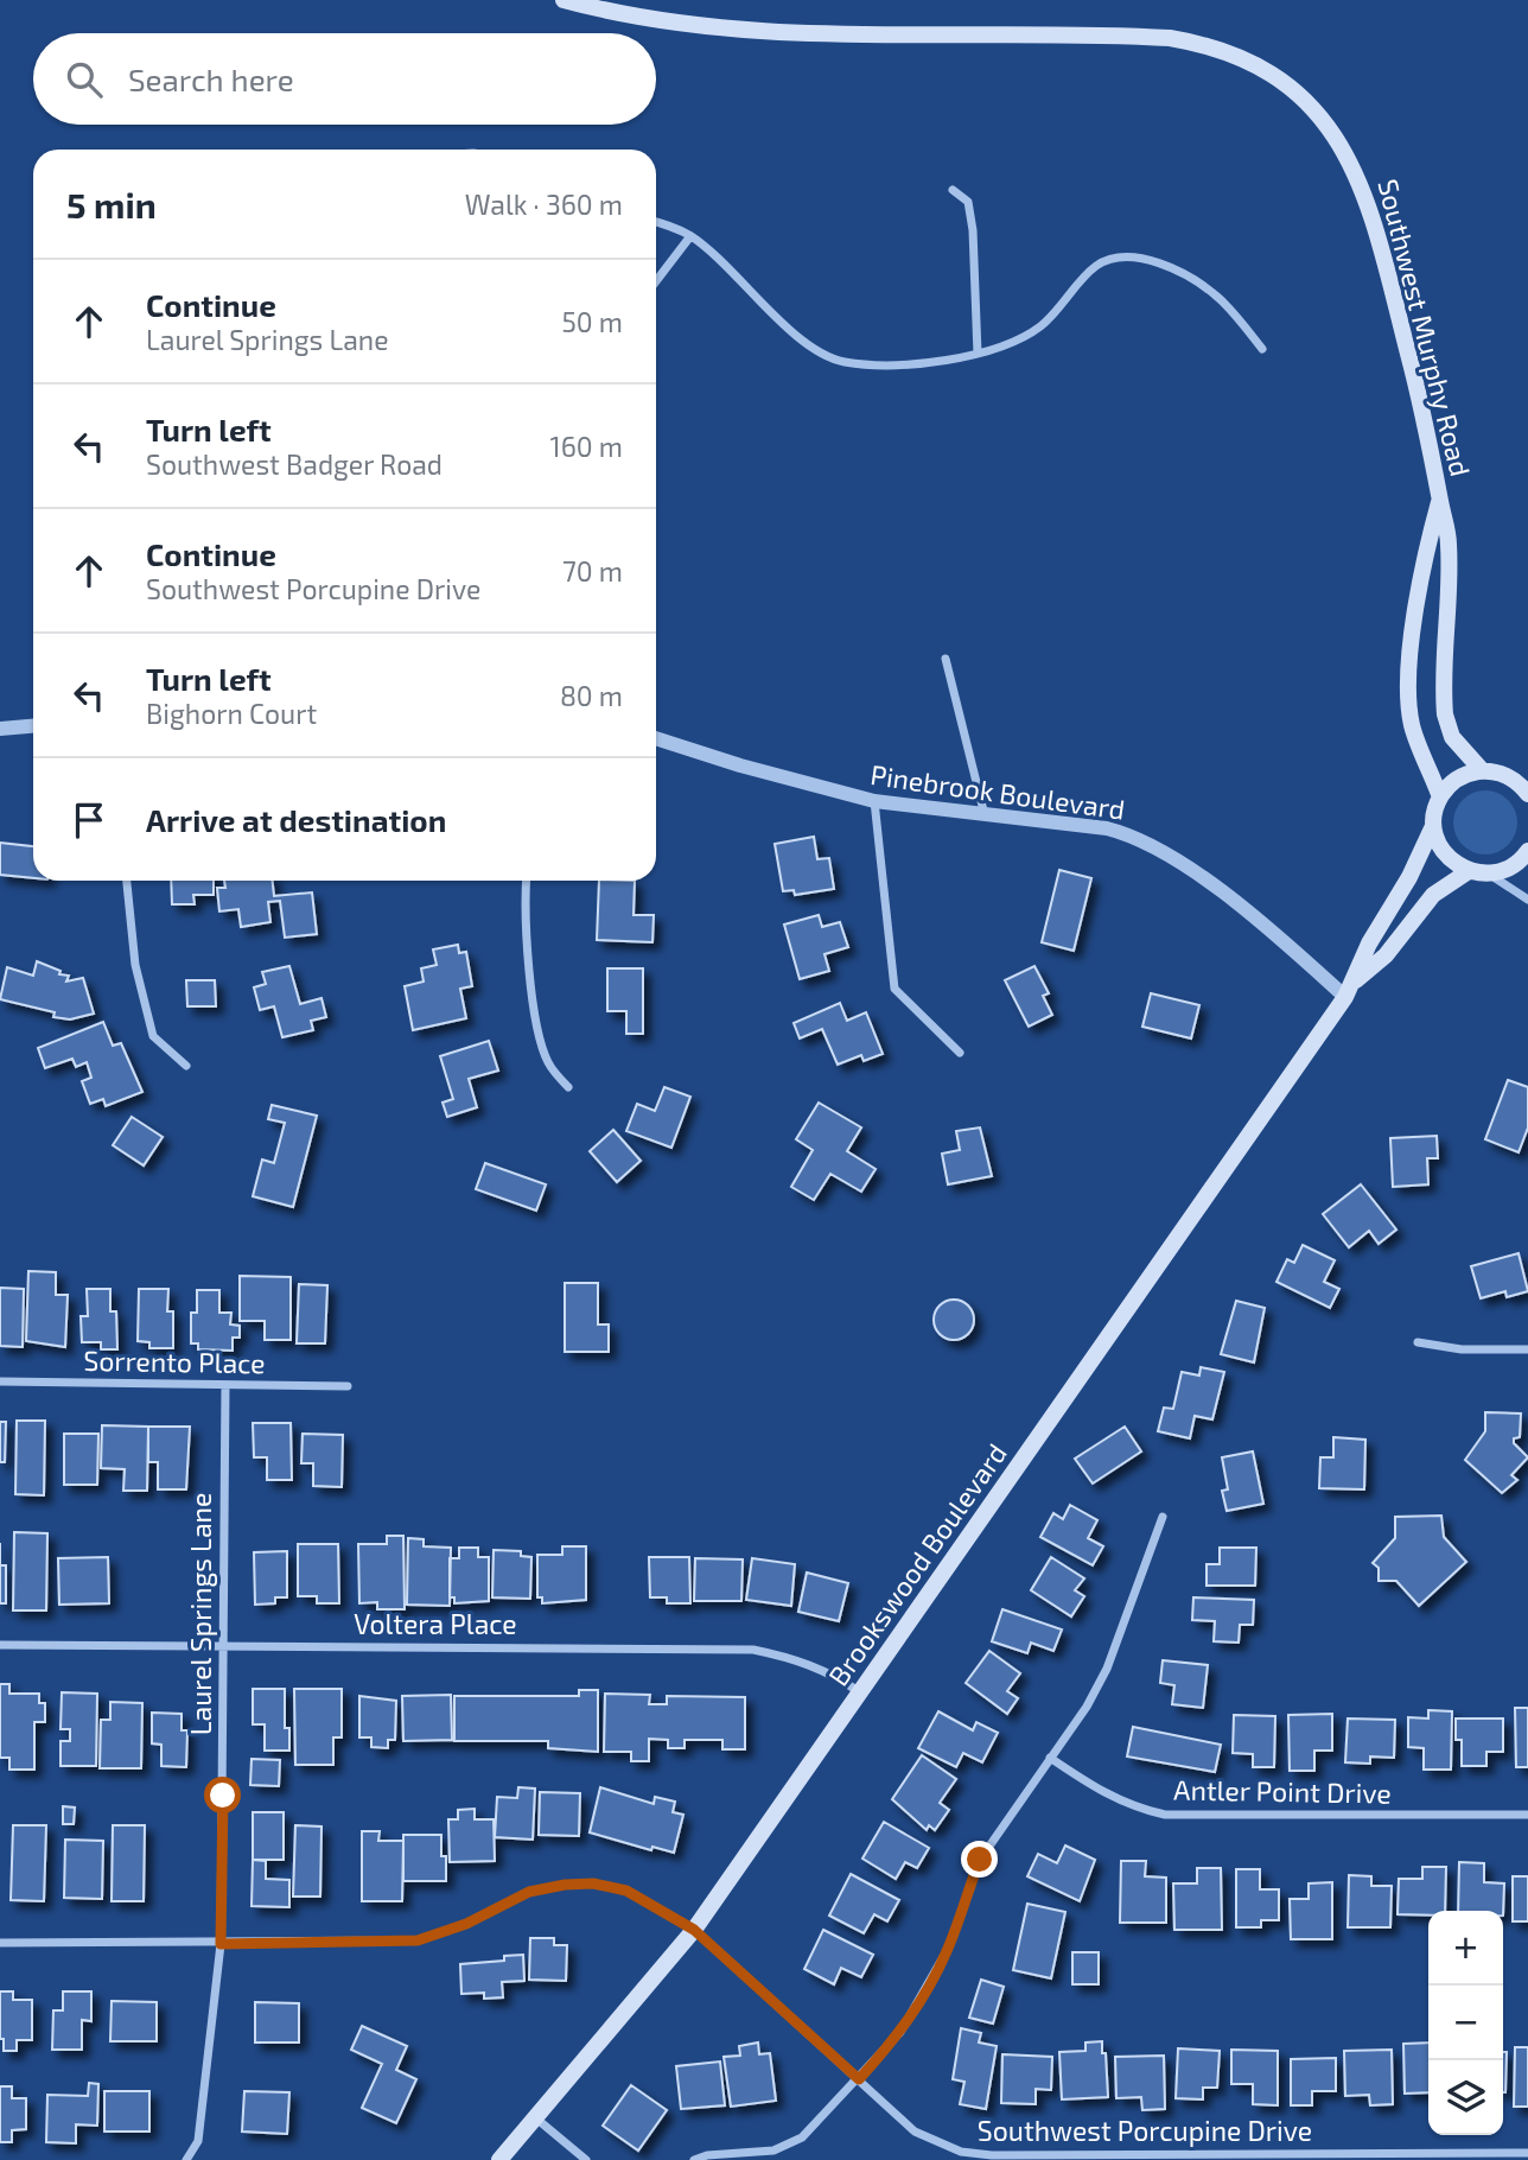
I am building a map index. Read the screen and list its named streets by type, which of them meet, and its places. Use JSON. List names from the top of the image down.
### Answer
{
  "streets": {
    "main road": ["Southwest Murphy Road", "Brookswood Boulevard"],
    "street": [
      "Pinebrook Boulevard",
      "Sorrento Place",
      "Laurel Springs Lane",
      "Voltera Place",
      "Antler Point Drive",
      "Southwest Porcupine Drive"
    ]
  },
  "crossings": [
    ["Southwest Murphy Road", "Brookswood Boulevard"],
    ["Pinebrook Boulevard", "Brookswood Boulevard"],
    ["Sorrento Place", "Laurel Springs Lane"],
    ["Brookswood Boulevard", "Voltera Place"],
    ["Brookswood Boulevard", "Southwest Porcupine Drive"],
    ["Laurel Springs Lane", "Voltera Place"],
    ["Laurel Springs Lane", "Southwest Porcupine Drive"]
  ],
  "page": {
    "search": "Search here",
    "heading": ["5 min", "Walk · 360 m"],
    "list": [
      ["Continue", "Laurel Springs Lane", "50 m"],
      ["Turn left", "Southwest Badger Road", "160 m"],
      ["Continue", "Southwest Porcupine Drive", "70 m"],
      ["Turn left", "Bighorn Court", "80 m"],
      "Arrive at destination"
    ],
    "map_buttons": ["+", "−"]
  }
}
